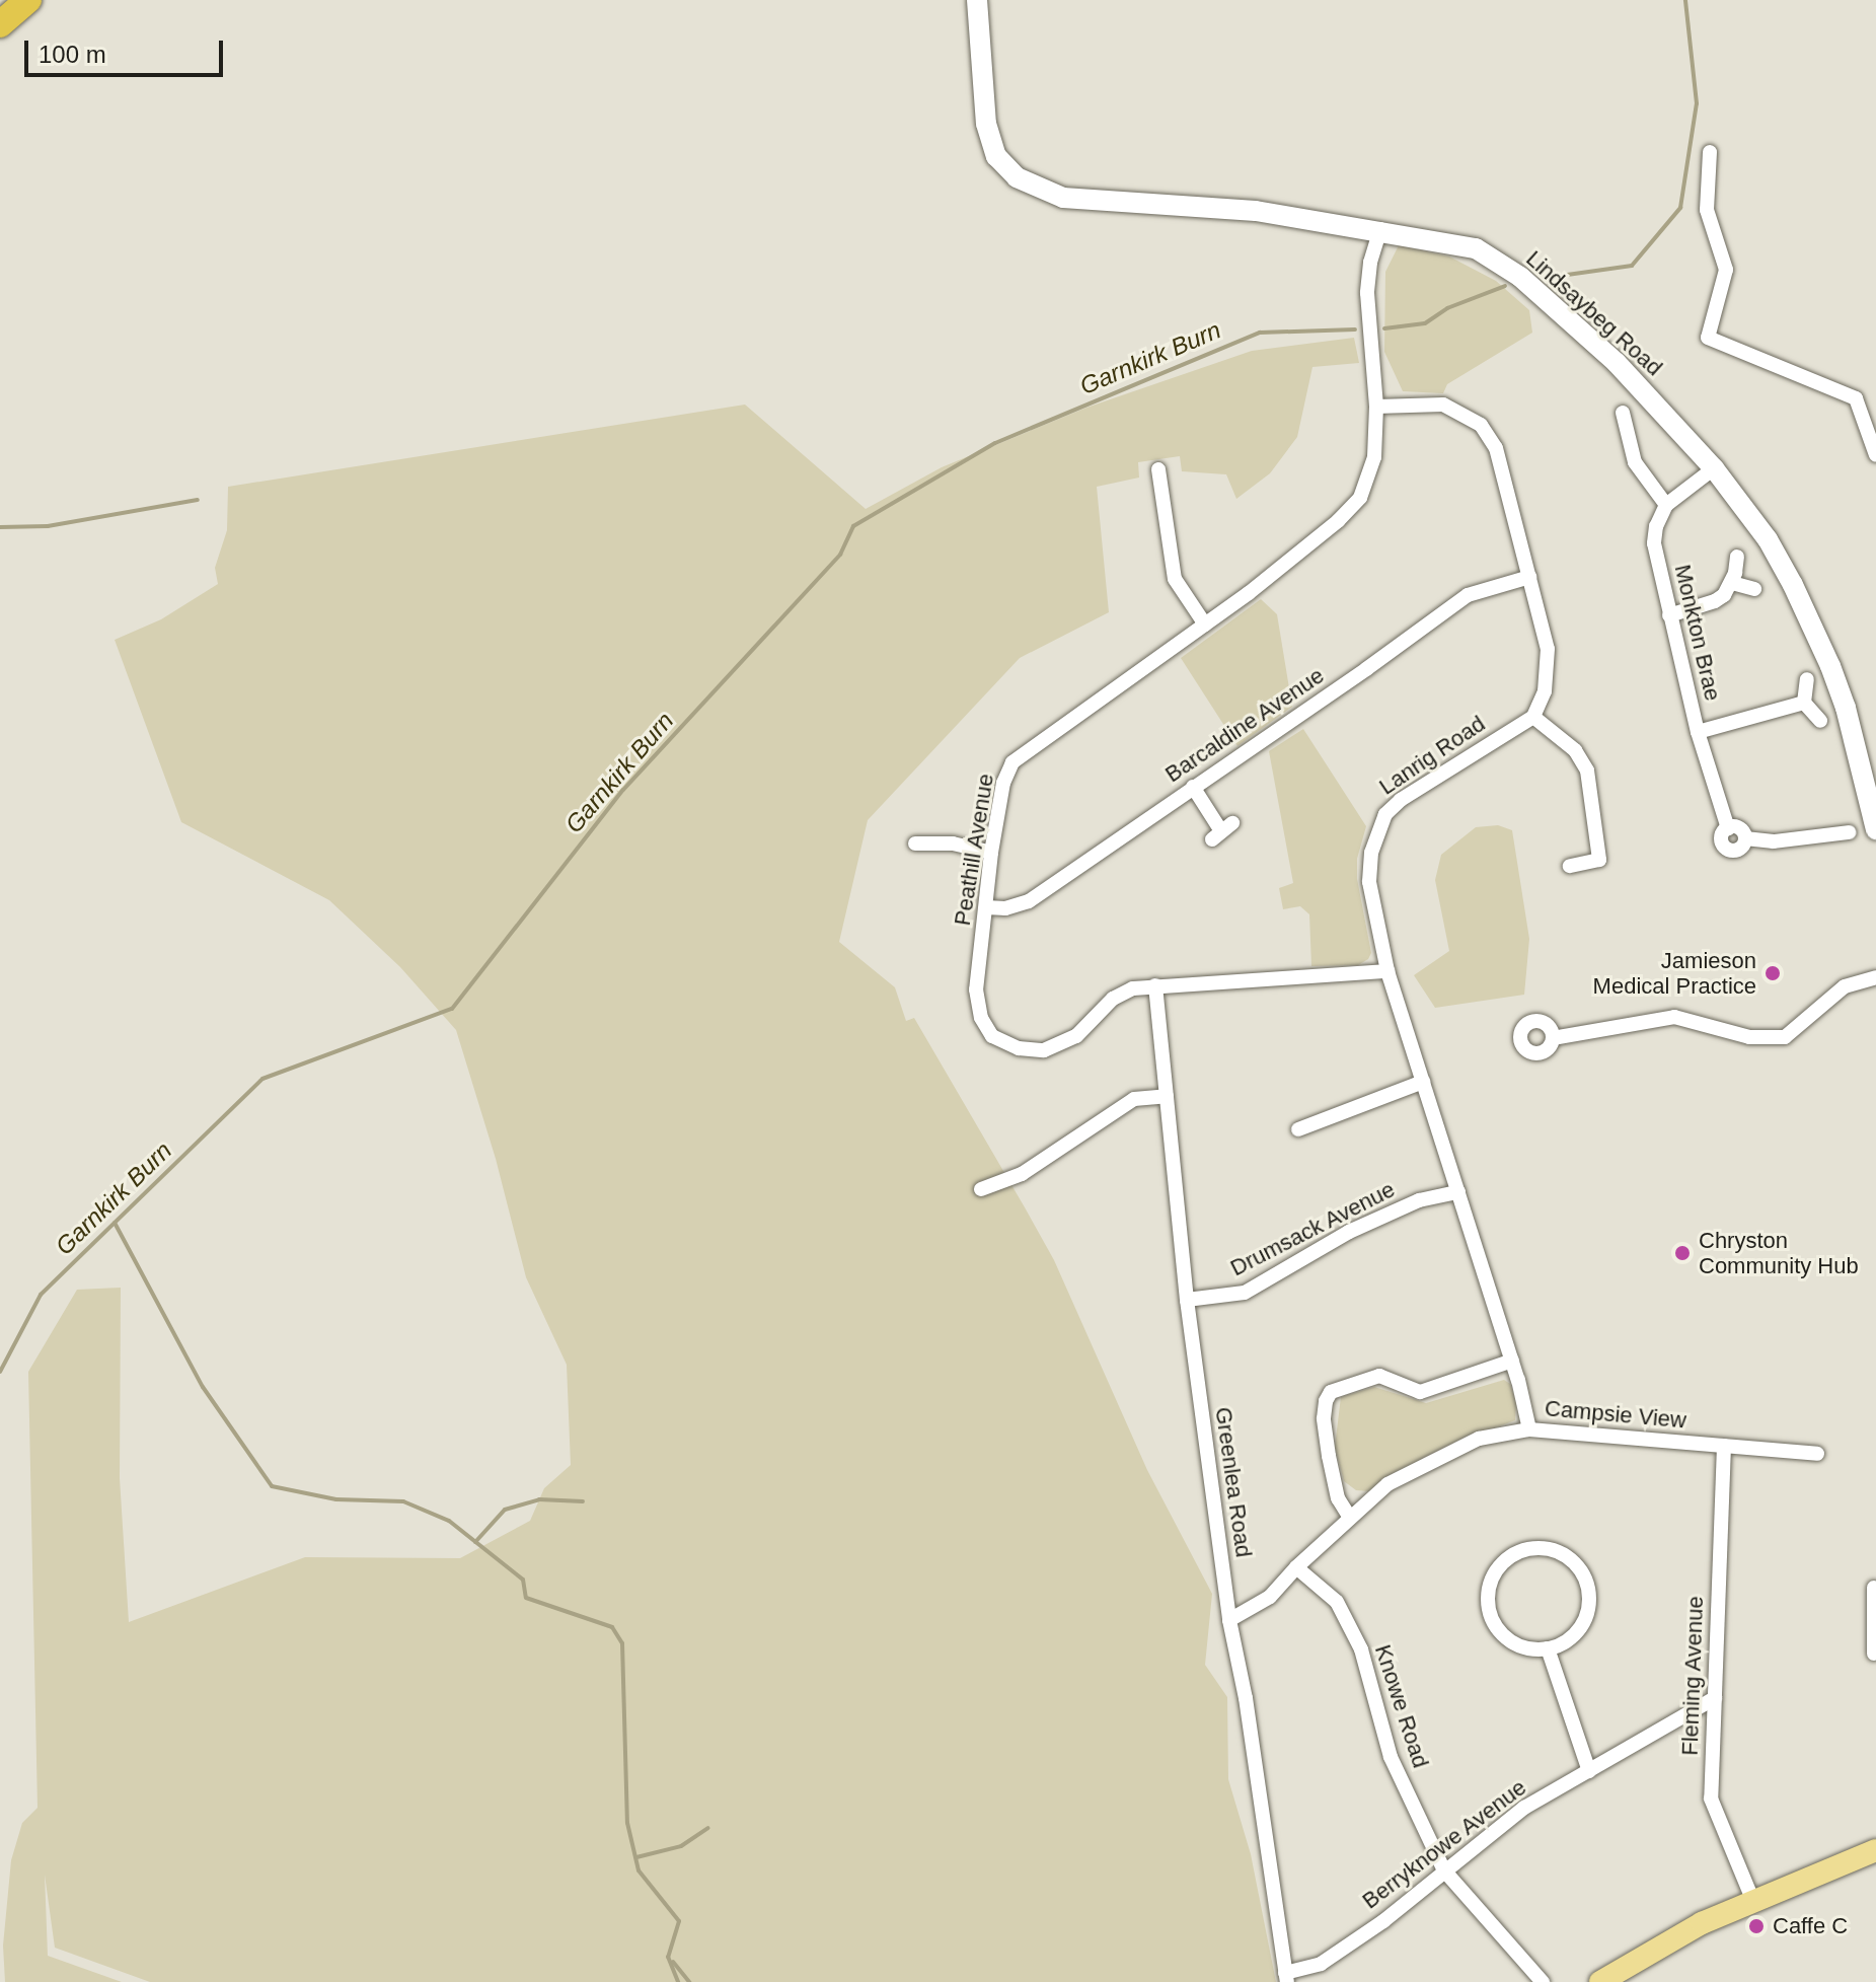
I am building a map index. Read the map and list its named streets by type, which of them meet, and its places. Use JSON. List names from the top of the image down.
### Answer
{
  "streets": {
    "main road": ["Lindsaybeg Road"],
    "street": [
      "Monkton Brae",
      "Barcaldine Avenue",
      "Lanrig Road",
      "Peathill Avenue",
      "Drumsack Avenue",
      "Campsie View",
      "Greenlea Road",
      "Fleming Avenue",
      "Knowe Road",
      "Berryknowe Avenue"
    ]
  },
  "crossings": [
    ["Lindsaybeg Road", "Peathill Avenue"],
    ["Barcaldine Avenue", "Peathill Avenue"],
    ["Lanrig Road", "Peathill Avenue"],
    ["Lanrig Road", "Drumsack Avenue"],
    ["Lanrig Road", "Campsie View"],
    ["Peathill Avenue", "Greenlea Road"],
    ["Drumsack Avenue", "Greenlea Road"],
    ["Campsie View", "Greenlea Road"],
    ["Campsie View", "Fleming Avenue"],
    ["Campsie View", "Knowe Road"],
    ["Greenlea Road", "Berryknowe Avenue"],
    ["Fleming Avenue", "Berryknowe Avenue"],
    ["Knowe Road", "Berryknowe Avenue"]
  ],
  "water": ["Garnkirk Burn"],
  "places": ["Jamieson Medical Practice", "Chryston Community Hub", "Caffe C"],
  "scale_bar": "100 m"
}
